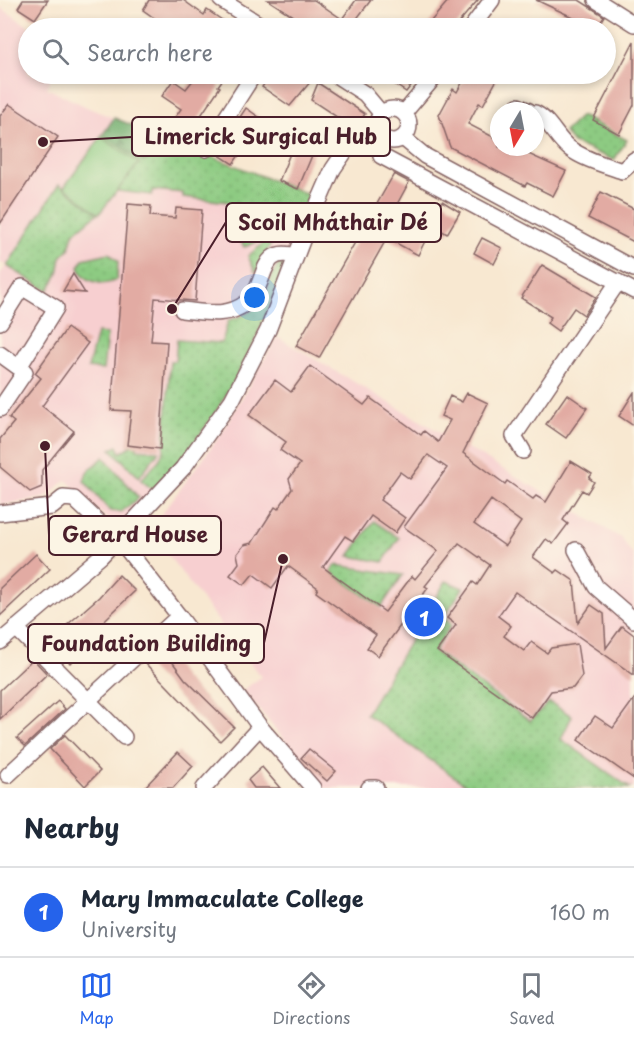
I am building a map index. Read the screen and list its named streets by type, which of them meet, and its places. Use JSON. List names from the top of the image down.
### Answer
{
  "places": [
    "Limerick Surgical Hub",
    "Scoil Mháthair Dé",
    "Gerard House",
    "Foundation Building"
  ],
  "north": "bottom",
  "page": {
    "search": "Search here",
    "pins": "1",
    "heading": "Nearby",
    "list": [
      {
        "mark": "1",
        "name": "Mary Immaculate College",
        "note": "University",
        "value": "160 m"
      }
    ],
    "nav": ["Map", "Directions", "Saved"]
  }
}
